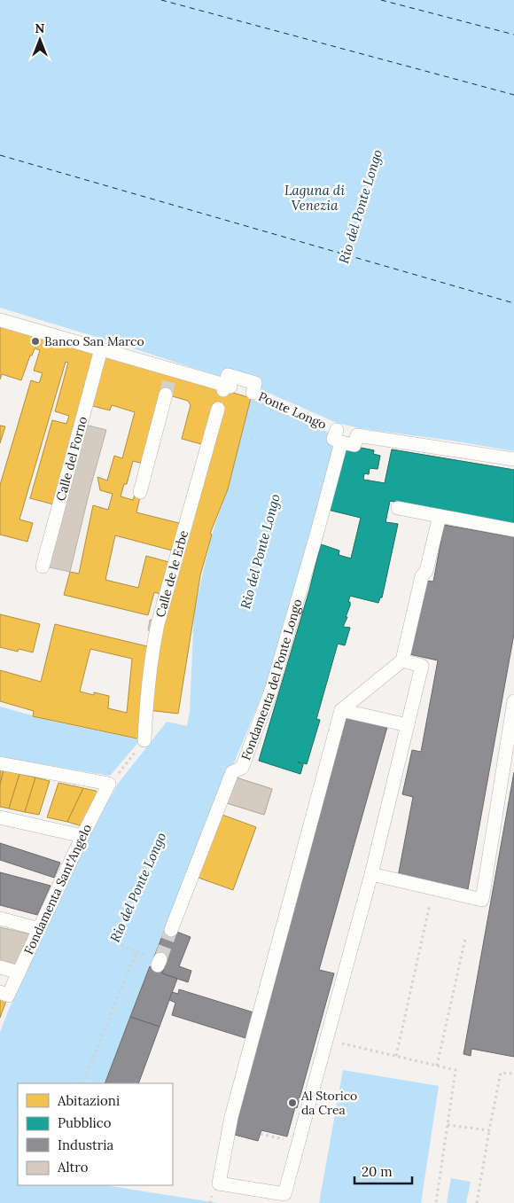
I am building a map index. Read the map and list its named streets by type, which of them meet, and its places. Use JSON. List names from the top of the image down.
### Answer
{
  "streets": {
    "street": [
      "Calle del Forno",
      "Calle de le Erbe",
      "Fondamenta del Ponte Longo",
      "Fondamenta Sant'Angelo"
    ],
    "path": ["Ponte Longo"]
  },
  "crossings": [
    ["Ponte Longo", "Fondamenta del Ponte Longo"]
  ],
  "water": ["Laguna di Venezia", "Rio del Ponte Longo"],
  "places": ["Banco San Marco", "Al Storico da Crea"],
  "legend": [
    "Abitazioni",
    "Pubblico",
    "Industria",
    "Altro"
  ],
  "scale_bar": "20 m",
  "north": "top"
}
